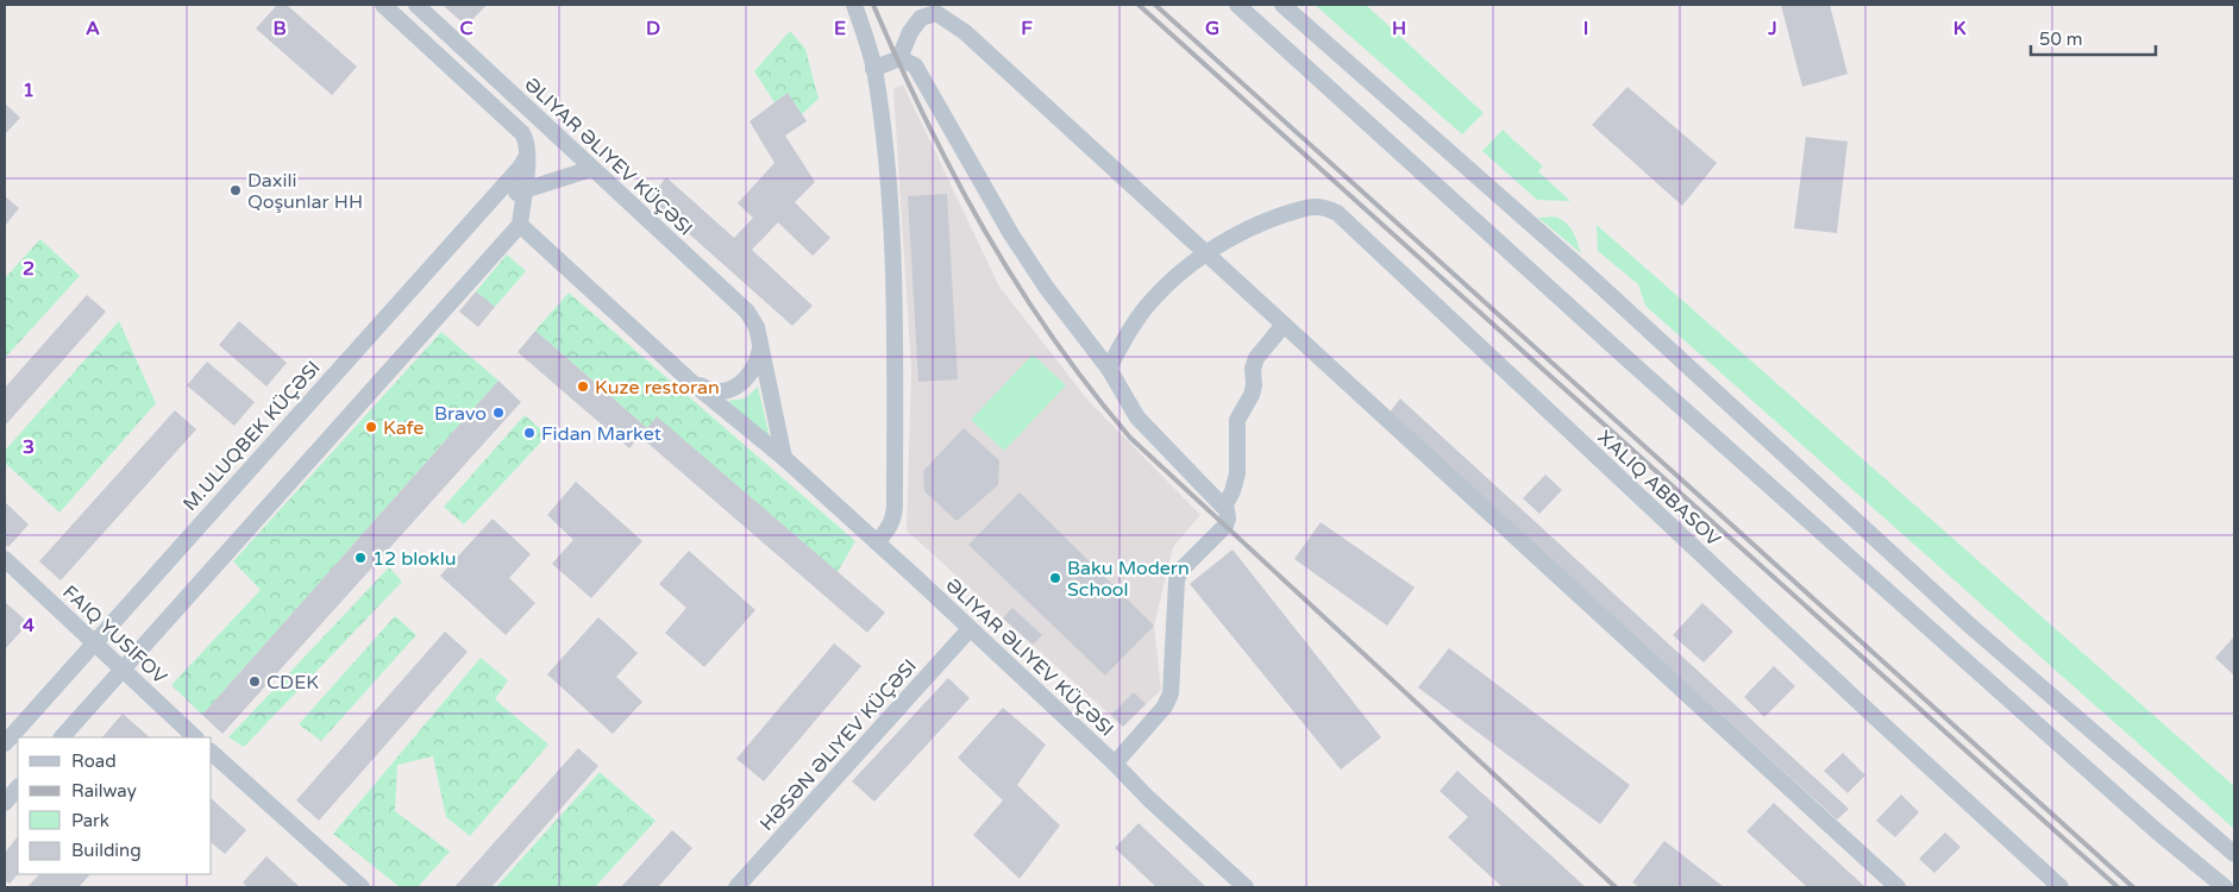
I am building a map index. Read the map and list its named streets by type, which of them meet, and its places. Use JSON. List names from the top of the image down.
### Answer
{
  "streets": {
    "street": [
      "ƏLIYAR ƏLIYEV KÜÇƏSI",
      "M.ULUQBEK KÜÇƏSI",
      "FAIQ YUSIFOV",
      "HƏSƏN ƏLIYEV KÜÇƏSI"
    ]
  },
  "crossings": [
    ["ƏLIYAR ƏLIYEV KÜÇƏSI", "HƏSƏN ƏLIYEV KÜÇƏSI"],
    ["M.ULUQBEK KÜÇƏSI", "FAIQ YUSIFOV"]
  ],
  "places": [
    "Daxili Qoşunlar HH",
    "Kuze restoran",
    "Bravo",
    "Kafe",
    "Fidan Market",
    "12 bloklu",
    "Baku Modern School",
    "CDEK"
  ],
  "legend": [
    "Road",
    "Railway",
    "Park",
    "Building"
  ],
  "scale_bar": "50 m",
  "grid": {
    "columns": [
      "A",
      "B",
      "C",
      "D",
      "E",
      "F",
      "G",
      "H",
      "I",
      "J",
      "K"
    ],
    "rows": [
      "1",
      "2",
      "3",
      "4"
    ]
  }
}
